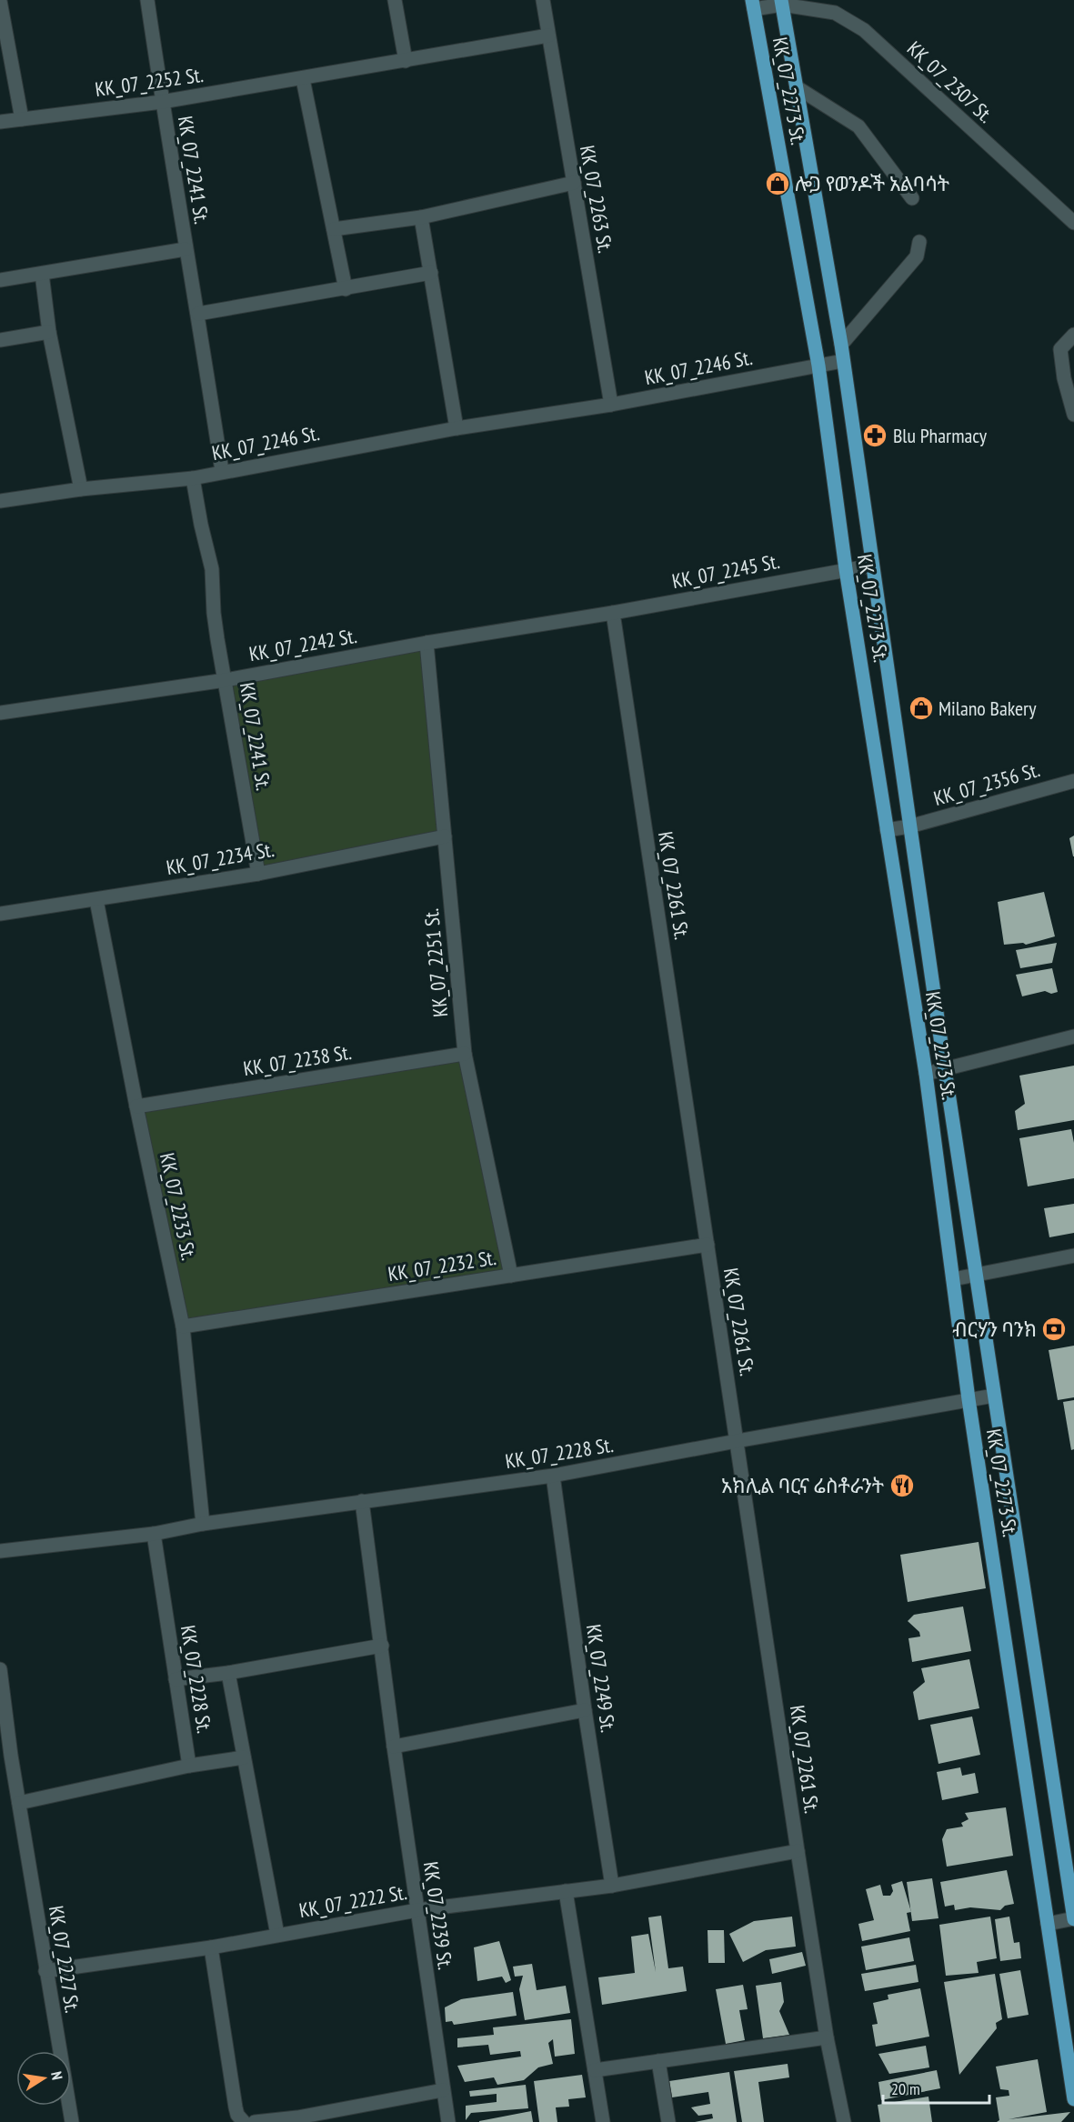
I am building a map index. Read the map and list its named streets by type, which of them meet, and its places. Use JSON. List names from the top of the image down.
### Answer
{
  "streets": {
    "main road": ["KK_07_2273 St."],
    "street": [
      "KK_07_2252 St.",
      "KK_07_2307 St.",
      "KK_07_2241 St.",
      "KK_07_2263 St.",
      "KK_07_2246 St.",
      "KK_07_2245 St.",
      "KK_07_2242 St.",
      "KK_07_2356 St.",
      "KK_07_2234 St.",
      "KK_07_2261 St.",
      "KK_07_2251 St.",
      "KK_07_2238 St.",
      "KK_07_2233 St.",
      "KK_07_2232 St.",
      "KK_07_2228 St.",
      "KK_07_2249 St.",
      "KK_07_2222 St.",
      "KK_07_2239 St.",
      "KK_07_2227 St."
    ]
  },
  "crossings": [
    ["KK_07_2252 St.", "KK_07_2241 St."],
    ["KK_07_2252 St.", "KK_07_2263 St."],
    ["KK_07_2307 St.", "KK_07_2273 St."],
    ["KK_07_2273 St.", "KK_07_2246 St."],
    ["KK_07_2273 St.", "KK_07_2245 St."],
    ["KK_07_2273 St.", "KK_07_2356 St."],
    ["KK_07_2273 St.", "KK_07_2228 St."],
    ["KK_07_2241 St.", "KK_07_2246 St."],
    ["KK_07_2241 St.", "KK_07_2242 St."],
    ["KK_07_2241 St.", "KK_07_2234 St."],
    ["KK_07_2263 St.", "KK_07_2246 St."],
    ["KK_07_2245 St.", "KK_07_2242 St."],
    ["KK_07_2245 St.", "KK_07_2261 St."],
    ["KK_07_2242 St.", "KK_07_2261 St."],
    ["KK_07_2242 St.", "KK_07_2251 St."],
    ["KK_07_2234 St.", "KK_07_2251 St."],
    ["KK_07_2234 St.", "KK_07_2233 St."],
    ["KK_07_2261 St.", "KK_07_2232 St."],
    ["KK_07_2261 St.", "KK_07_2228 St."],
    ["KK_07_2261 St.", "KK_07_2222 St."],
    ["KK_07_2251 St.", "KK_07_2238 St."],
    ["KK_07_2251 St.", "KK_07_2232 St."],
    ["KK_07_2238 St.", "KK_07_2233 St."],
    ["KK_07_2233 St.", "KK_07_2232 St."],
    ["KK_07_2233 St.", "KK_07_2228 St."],
    ["KK_07_2228 St.", "KK_07_2249 St."],
    ["KK_07_2228 St.", "KK_07_2239 St."],
    ["KK_07_2249 St.", "KK_07_2222 St."],
    ["KK_07_2222 St.", "KK_07_2239 St."],
    ["KK_07_2222 St.", "KK_07_2227 St."]
  ],
  "places": {
    "shop": ["ሎጋ የወንዶች አልባሳት", "Milano Bakery"],
    "pharmacy": ["Blu Pharmacy"],
    "bank": ["ብርሃን ባንክ"],
    "restaurant": ["አክሊል ባርና ሬስቶራንት"]
  },
  "scale_bar": "20 m",
  "north": "right"
}
